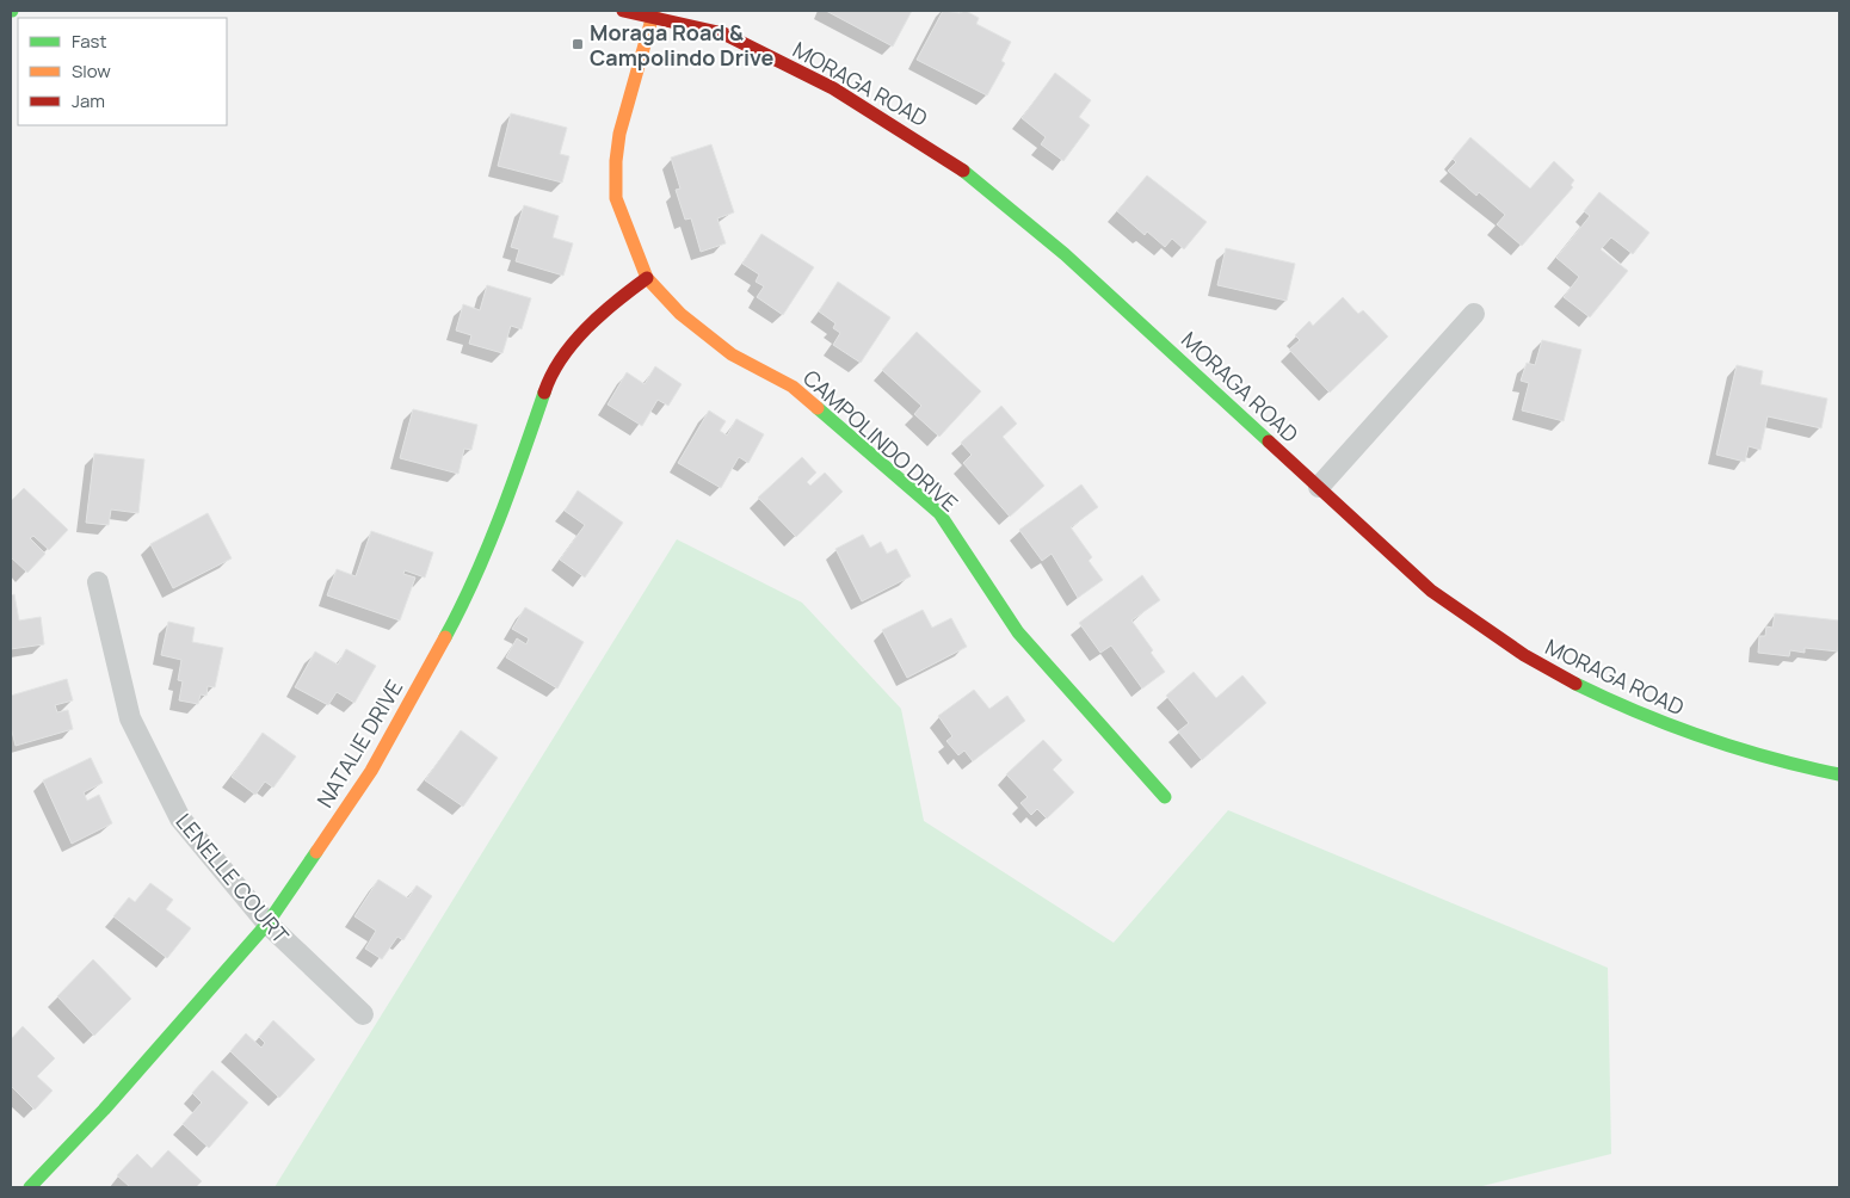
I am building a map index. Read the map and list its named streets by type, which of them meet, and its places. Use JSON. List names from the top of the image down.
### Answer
{
  "streets": {
    "street": [
      "MORAGA ROAD",
      "CAMPOLINDO DRIVE",
      "NATALIE DRIVE",
      "LENELLE COURT"
    ]
  },
  "crossings": [
    ["MORAGA ROAD", "CAMPOLINDO DRIVE"],
    ["CAMPOLINDO DRIVE", "NATALIE DRIVE"],
    ["NATALIE DRIVE", "LENELLE COURT"]
  ],
  "places": {
    "transit": ["Moraga Road & Campolindo Drive"]
  },
  "legend": ["Fast", "Slow", "Jam"]
}
